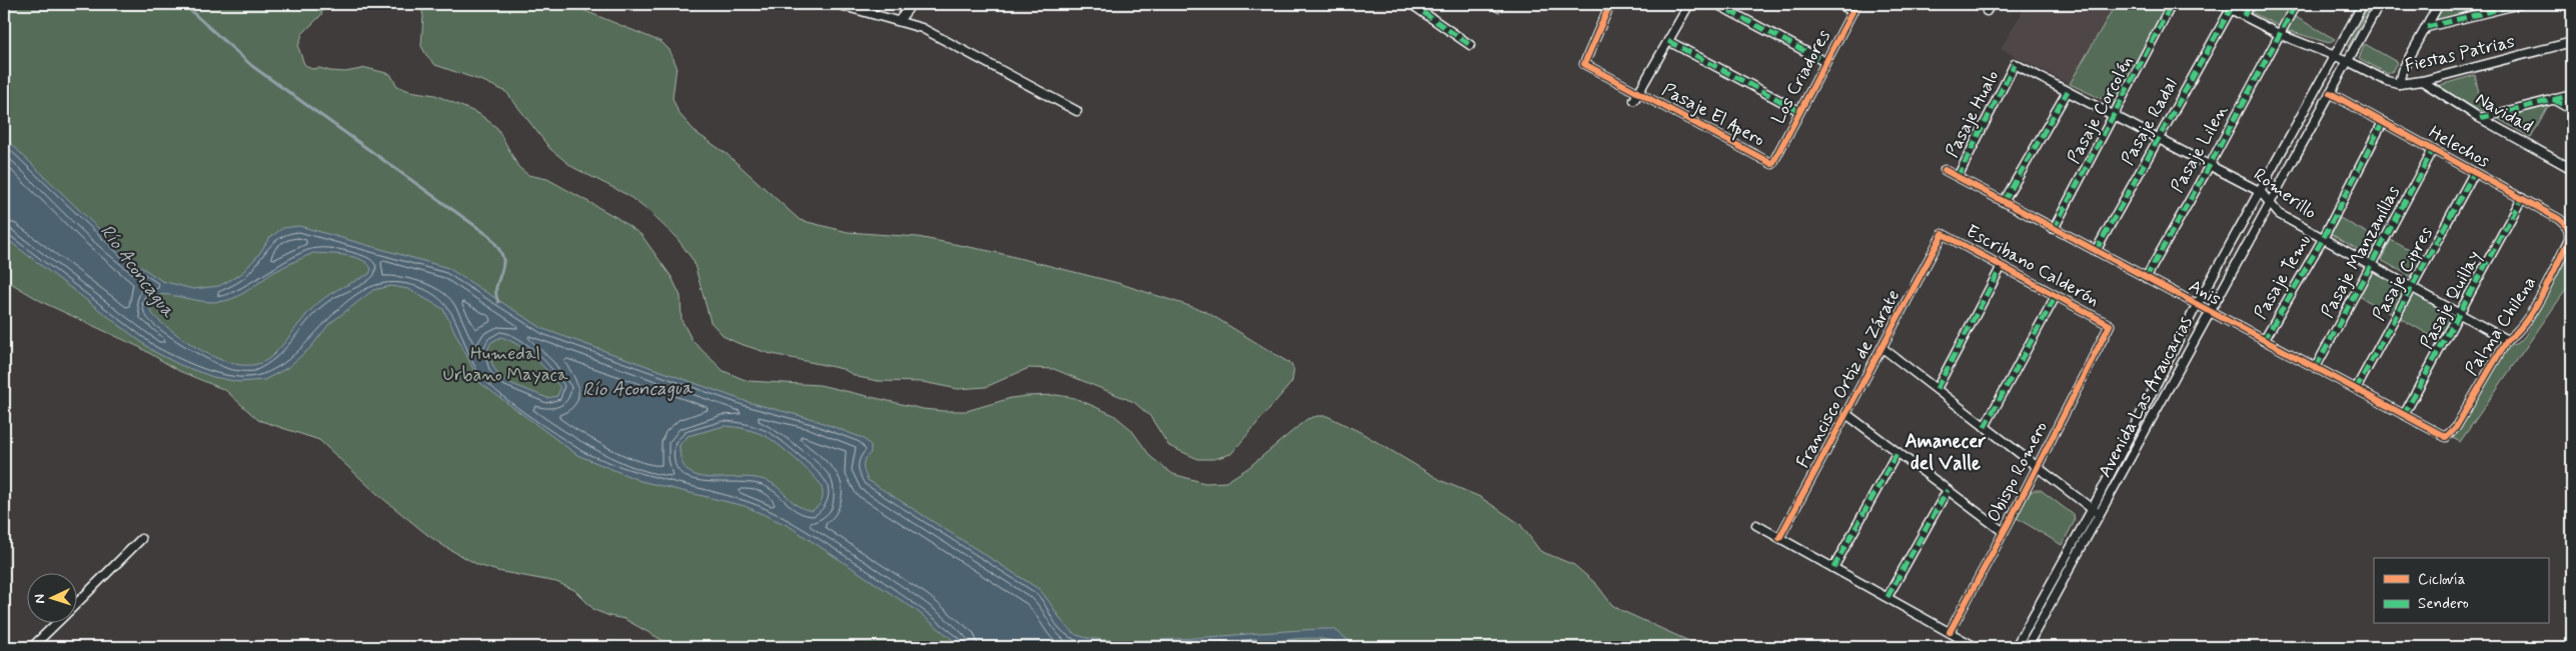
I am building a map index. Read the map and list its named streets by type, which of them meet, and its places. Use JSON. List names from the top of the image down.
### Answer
{
  "streets": {
    "street": [
      "Fiestas Patrias",
      "Los Criadores",
      "Pasaje Corcolén",
      "Navidad",
      "Pasaje Hualo",
      "Pasaje El Apero",
      "Pasaje Radal",
      "Helechos",
      "Pasaje Lilen",
      "Romerillo",
      "Pasaje Manzanillas",
      "Escribano Calderón",
      "Pasaje Cipres",
      "Pasaje Temu",
      "Anis",
      "Pasaje Quillay",
      "Palma Chilena",
      "Francisco Ortiz de Zárate",
      "Avenida Las Araucarias",
      "Obispo Romero"
    ]
  },
  "crossings": [
    ["Fiestas Patrias", "Navidad"],
    ["Fiestas Patrias", "Pasaje Radal"],
    ["Fiestas Patrias", "Pasaje Lilen"],
    ["Fiestas Patrias", "Avenida Las Araucarias"],
    ["Los Criadores", "Pasaje El Apero"],
    ["Pasaje Corcolén", "Romerillo"],
    ["Pasaje Corcolén", "Anis"],
    ["Pasaje Hualo", "Romerillo"],
    ["Pasaje Hualo", "Anis"],
    ["Pasaje Radal", "Romerillo"],
    ["Pasaje Radal", "Anis"],
    ["Helechos", "Pasaje Manzanillas"],
    ["Helechos", "Pasaje Cipres"],
    ["Helechos", "Pasaje Temu"],
    ["Helechos", "Pasaje Quillay"],
    ["Helechos", "Palma Chilena"],
    ["Helechos", "Avenida Las Araucarias"],
    ["Pasaje Lilen", "Romerillo"],
    ["Pasaje Lilen", "Anis"],
    ["Romerillo", "Pasaje Manzanillas"],
    ["Romerillo", "Pasaje Cipres"],
    ["Romerillo", "Pasaje Temu"],
    ["Romerillo", "Pasaje Quillay"],
    ["Romerillo", "Palma Chilena"],
    ["Romerillo", "Avenida Las Araucarias"],
    ["Pasaje Manzanillas", "Anis"],
    ["Escribano Calderón", "Francisco Ortiz de Zárate"],
    ["Escribano Calderón", "Obispo Romero"],
    ["Pasaje Cipres", "Anis"],
    ["Pasaje Temu", "Anis"],
    ["Anis", "Pasaje Quillay"],
    ["Anis", "Palma Chilena"],
    ["Anis", "Avenida Las Araucarias"]
  ],
  "districts": ["Amanecer del Valle"],
  "water": ["Río Aconcagua"],
  "parks": ["Humedal Urbano Mayaca"],
  "legend": ["Ciclovía", "Sendero"],
  "north": "left"
}
